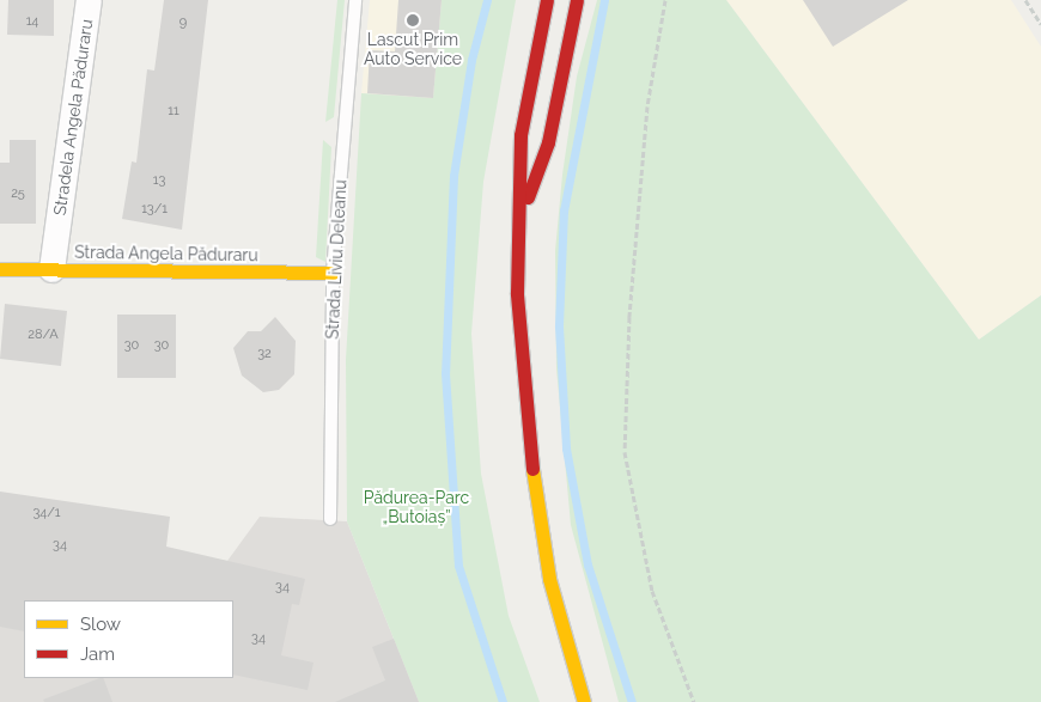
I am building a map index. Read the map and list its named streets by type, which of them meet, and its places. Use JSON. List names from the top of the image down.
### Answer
{
  "streets": {
    "main road": ["Strada Angela Păduraru"],
    "street": ["Stradela Angela Păduraru"],
    "lane": ["Strada Liviu Deleanu"]
  },
  "crossings": [
    ["Stradela Angela Păduraru", "Strada Angela Păduraru"],
    ["Strada Angela Păduraru", "Strada Liviu Deleanu"]
  ],
  "parks": ["Pădurea-Parc „Butoiaș”"],
  "places": ["Lascut Prim Auto Service"],
  "house_numbers": [
    "14",
    "9",
    "11",
    "13",
    "25",
    "13/1",
    "28/A",
    "30",
    "30",
    "32",
    "34/1",
    "34",
    "34",
    "34"
  ],
  "legend": ["Slow", "Jam"]
}
